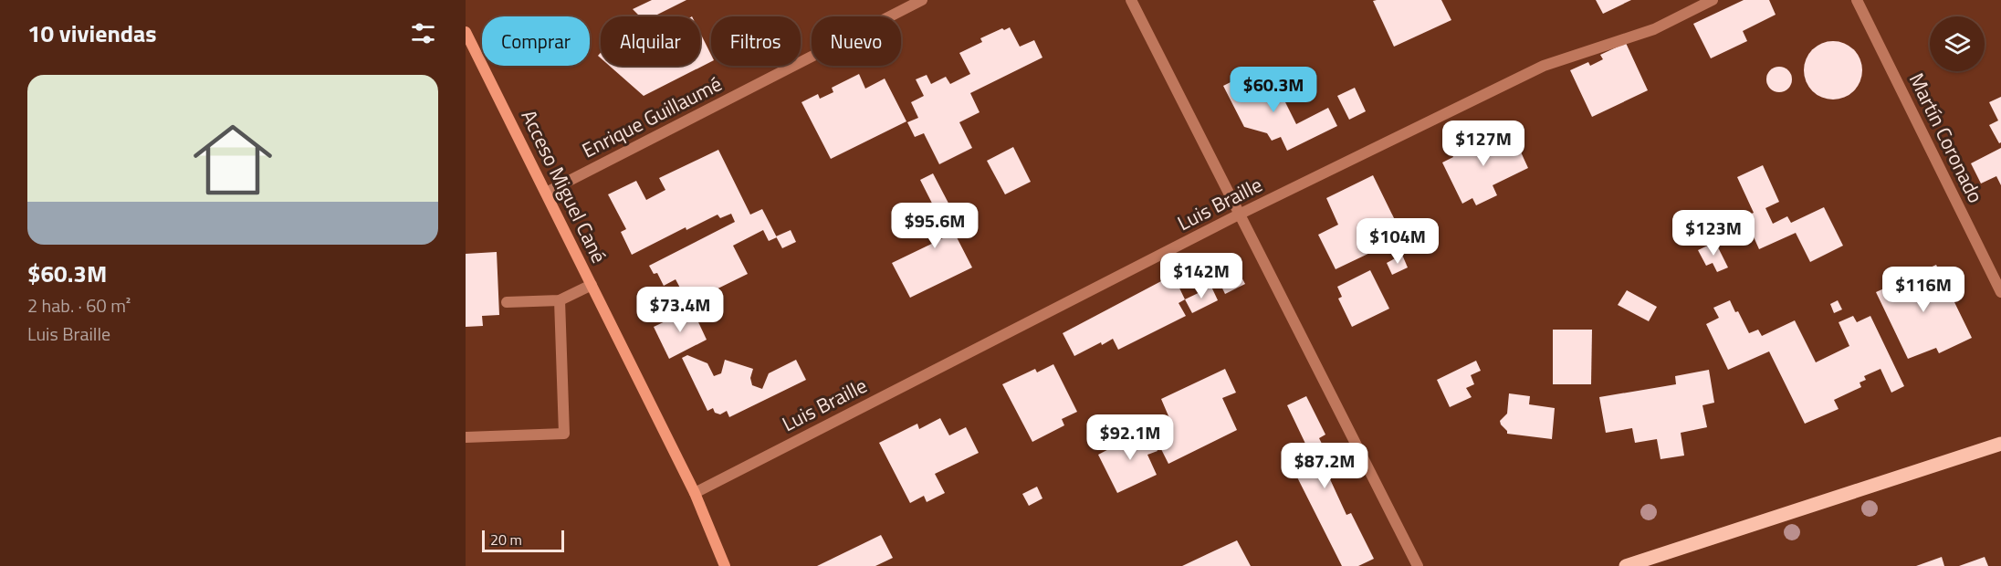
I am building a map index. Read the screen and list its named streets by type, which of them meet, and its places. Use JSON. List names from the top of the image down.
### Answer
{
  "streets": {
    "main road": ["Acceso Miguel Cané"],
    "street": ["Enrique Guillaumé", "Martín Coronado", "Luis Braille"]
  },
  "crossings": [
    ["Enrique Guillaumé", "Acceso Miguel Cané"],
    ["Acceso Miguel Cané", "Luis Braille"]
  ],
  "scale_bar": "20 m",
  "page": {
    "heading": "10 viviendas",
    "chip": [
      "Comprar",
      "Alquilar",
      "Filtros",
      "Nuevo"
    ],
    "list": [
      {
        "name": "$60.3M",
        "note": "2 hab. · 60 m² · Luis Braille"
      }
    ],
    "price": [
      "$60.3M",
      "$127M",
      "$95.6M",
      "$123M",
      "$104M",
      "$142M",
      "$116M",
      "$73.4M",
      "$92.1M",
      "$87.2M"
    ],
    "scale": "20 m"
  }
}
